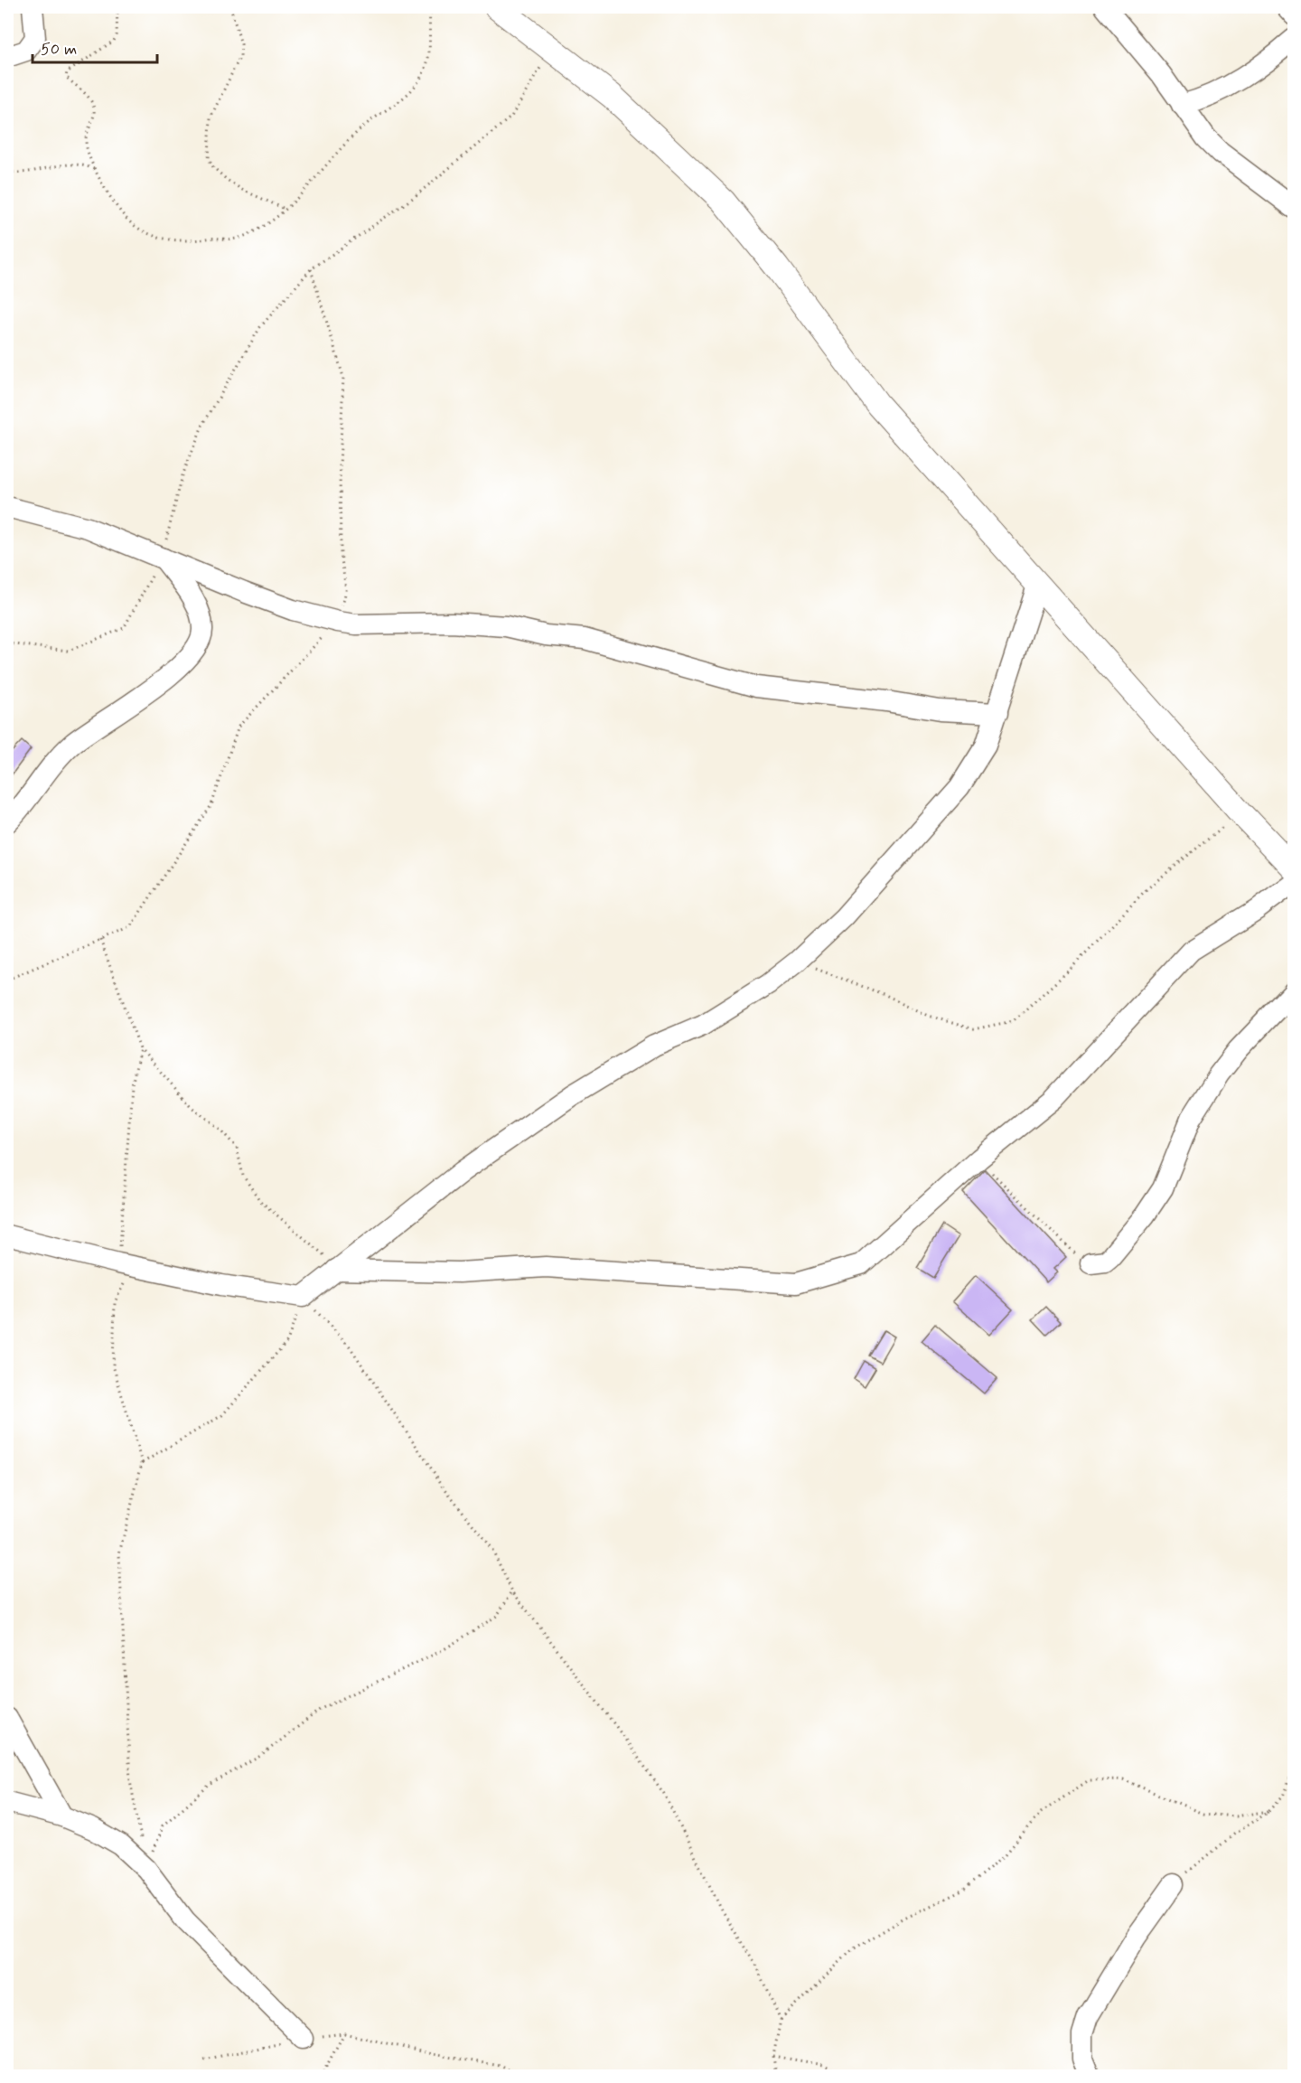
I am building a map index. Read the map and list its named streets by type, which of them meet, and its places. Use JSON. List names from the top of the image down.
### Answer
{
  "scale_bar": "50 m"
}
